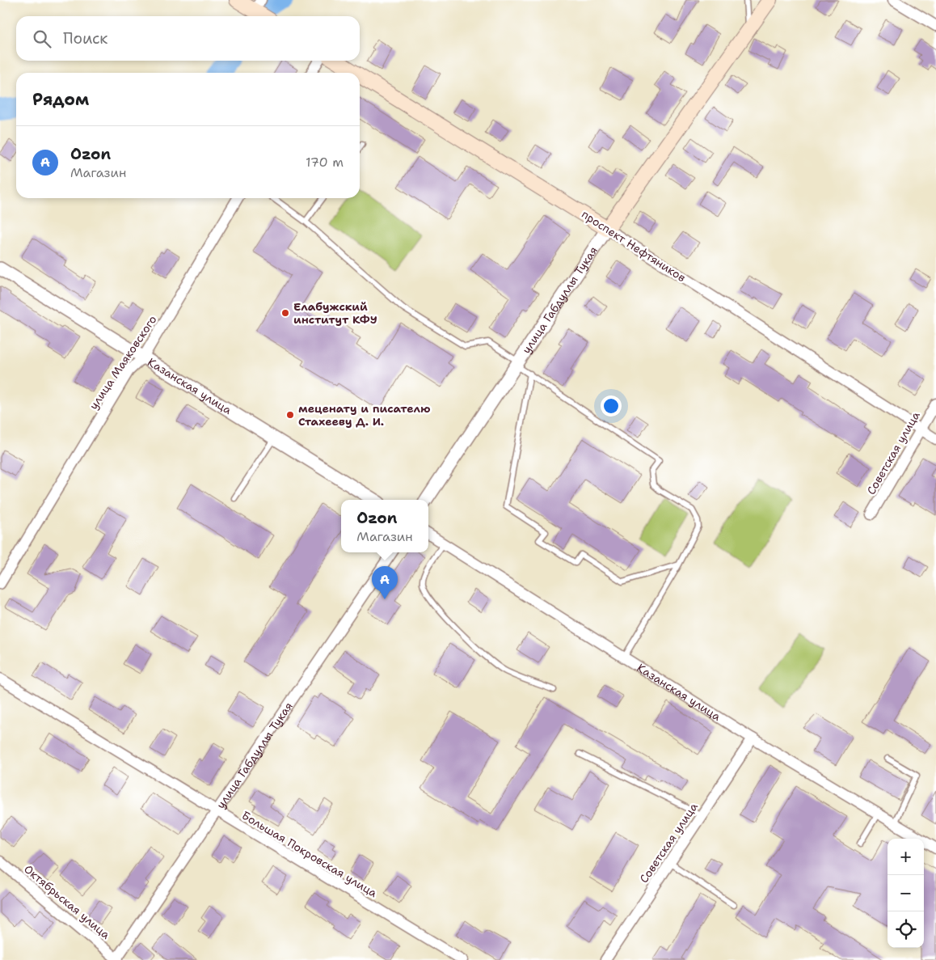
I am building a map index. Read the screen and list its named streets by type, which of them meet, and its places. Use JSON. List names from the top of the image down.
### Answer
{
  "streets": {
    "main road": ["проспект Нефтяников", "улица Габдуллы Тукая"],
    "street": [
      "улица Маяковского",
      "Казанская улица",
      "Советская улица",
      "Большая Покровская улица",
      "Октябрьская улица"
    ]
  },
  "crossings": [
    ["проспект Нефтяников", "улица Габдуллы Тукая"],
    ["проспект Нефтяников", "Советская улица"],
    ["улица Габдуллы Тукая", "Большая Покровская улица"],
    ["улица Габдуллы Тукая", "Октябрьская улица"],
    ["улица Маяковского", "Казанская улица"],
    ["Казанская улица", "Советская улица"]
  ],
  "places": ["Елабужский институт КФУ", "меценату и писателю Стахееву Д. И."],
  "page": {
    "search": "Поиск",
    "heading": "Рядом",
    "list": [
      {
        "mark": "A",
        "name": "Ozon",
        "note": "Магазин",
        "value": "170 m"
      }
    ],
    "popup": ["Ozon", "Магазин"],
    "pins": "A",
    "map_buttons": ["+", "−"]
  }
}
